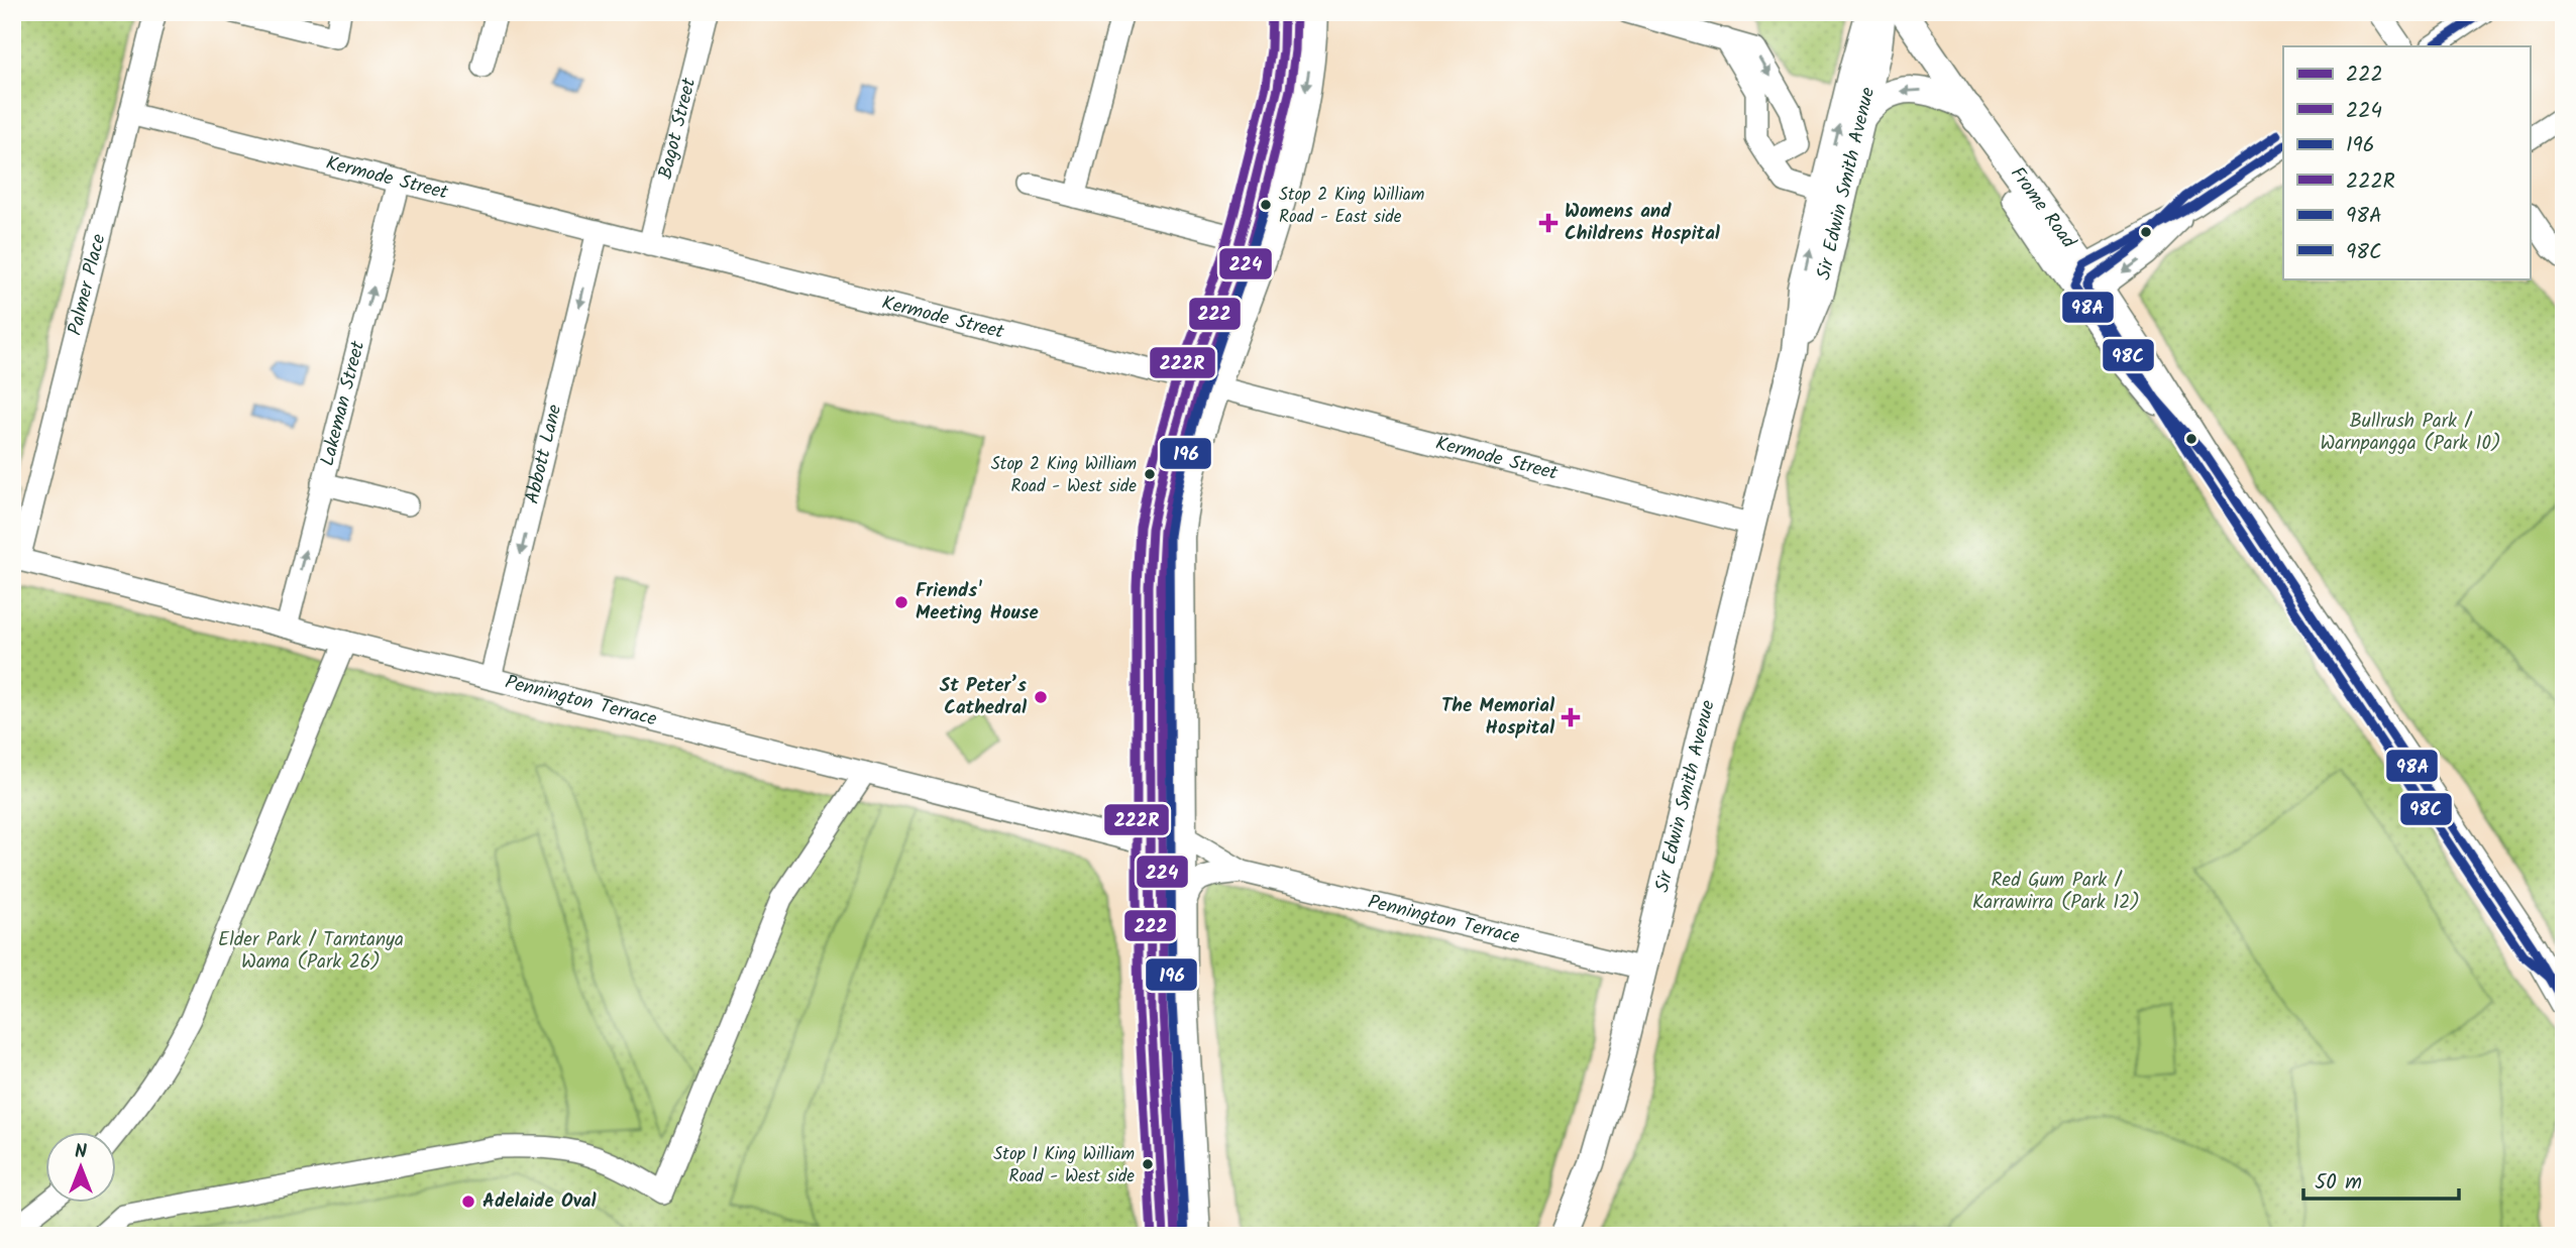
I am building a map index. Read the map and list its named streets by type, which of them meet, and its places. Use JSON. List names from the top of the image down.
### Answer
{
  "streets": {
    "main road": ["Sir Edwin Smith Avenue"],
    "street": [
      "Bagot Street",
      "Kermode Street",
      "Palmer Place",
      "Lakeman Street",
      "Abbott Lane",
      "Pennington Terrace"
    ]
  },
  "crossings": [
    ["Bagot Street", "Kermode Street"],
    ["Kermode Street", "Sir Edwin Smith Avenue"],
    ["Kermode Street", "Palmer Place"],
    ["Kermode Street", "Lakeman Street"],
    ["Kermode Street", "Abbott Lane"],
    ["Sir Edwin Smith Avenue", "Pennington Terrace"],
    ["Palmer Place", "Pennington Terrace"],
    ["Lakeman Street", "Pennington Terrace"],
    ["Abbott Lane", "Pennington Terrace"]
  ],
  "one_way": ["Lakeman Street", "Abbott Lane"],
  "parks": ["Bullrush Park / Warnpangga (Park 10)", "Red Gum Park / Karrawirra (Park 12)", "Elder Park / Tarntanya Wama (Park 26)"],
  "places": {
    "other": [
      "Stop 2 King William Road - East side",
      "Stop 2 King William Road - West side",
      "Friends' Meeting House",
      "St Peter’s Cathedral",
      "Stop 1 King William Road - West side",
      "Adelaide Oval"
    ],
    "health": ["Womens and Childrens Hospital", "The Memorial Hospital"]
  },
  "lines": [
    "transit line 222",
    "transit line 224",
    "transit line 222R",
    "transit line 98A",
    "transit line 98C",
    "transit line 196"
  ],
  "legend": [
    "222",
    "224",
    "196",
    "222R",
    "98A",
    "98C"
  ],
  "scale_bar": "50 m",
  "north": "top"
}
